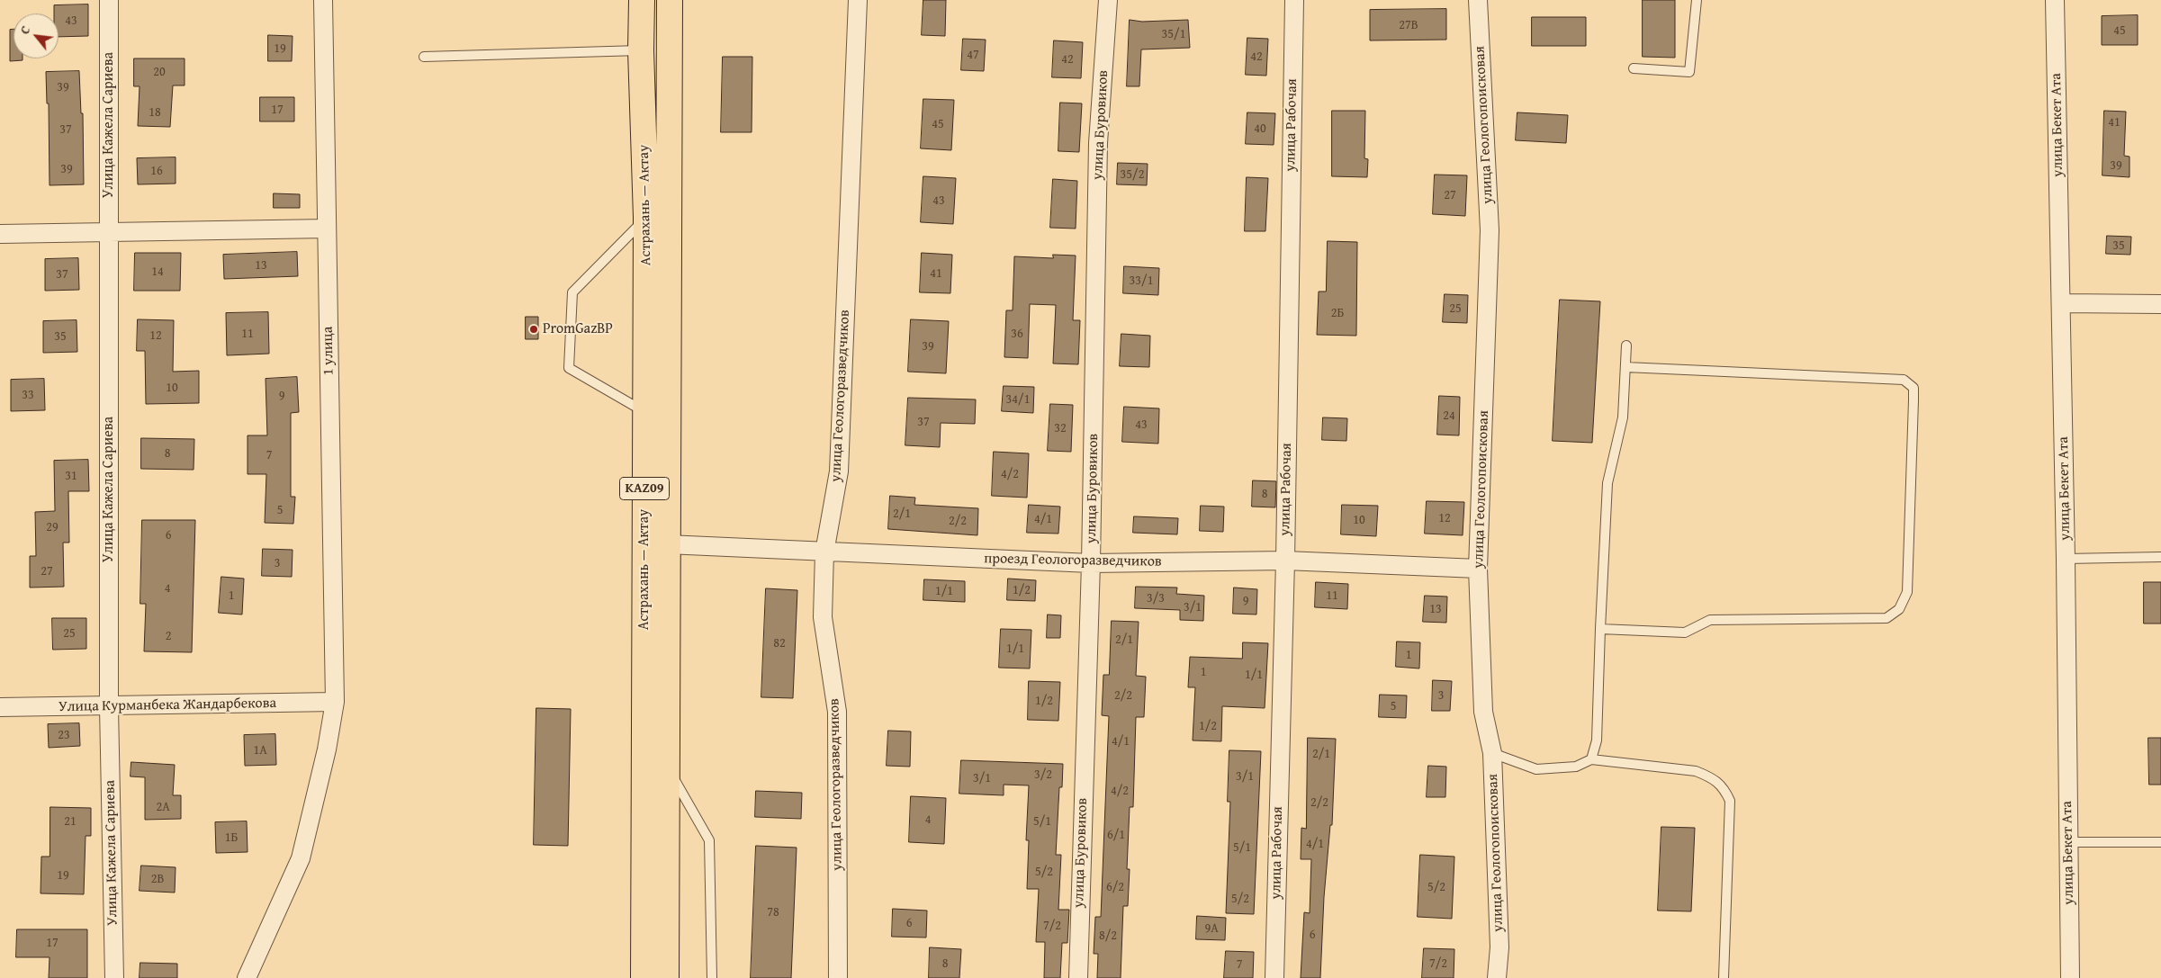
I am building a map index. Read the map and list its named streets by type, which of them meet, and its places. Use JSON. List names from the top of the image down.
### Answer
{
  "streets": {
    "highway": ["Астрахань — Актау", "KAZ09"],
    "street": [
      "Улица Кажела Сариева",
      "улица Буровиков",
      "улица Рабочая",
      "улица Геологопоисковая",
      "улица Бекет Ата",
      "1 улица",
      "улица Геологоразведчиков",
      "проезд Геологоразведчиков",
      "Улица Курманбека Жандарбекова"
    ]
  },
  "crossings": [
    ["Улица Кажела Сариева", "Улица Курманбека Жандарбекова"],
    ["улица Буровиков", "проезд Геологоразведчиков"],
    ["улица Рабочая", "проезд Геологоразведчиков"],
    ["улица Геологопоисковая", "проезд Геологоразведчиков"],
    ["Астрахань — Актау", "проезд Геологоразведчиков"],
    ["1 улица", "Улица Курманбека Жандарбекова"],
    ["улица Геологоразведчиков", "проезд Геологоразведчиков"]
  ],
  "places": ["PromGazBP"],
  "house_numbers": [
    "43",
    "27В",
    "45",
    "35/1",
    "19",
    "47",
    "42",
    "42",
    "20",
    "39",
    "17",
    "18",
    "41",
    "45",
    "40",
    "37",
    "39",
    "39",
    "16",
    "35/2",
    "27",
    "43",
    "35",
    "13",
    "14",
    "41",
    "37",
    "33/1",
    "25",
    "2Б",
    "11",
    "36",
    "12",
    "35",
    "39",
    "10",
    "33",
    "9",
    "34/1",
    "24",
    "37",
    "43",
    "32",
    "8",
    "7",
    "4/2",
    "31",
    "8",
    "5",
    "2/1",
    "12",
    "4/1",
    "10",
    "2/2",
    "29",
    "6",
    "3",
    "27",
    "4",
    "1/2",
    "1/1",
    "1",
    "11",
    "3/3",
    "9",
    "3/1",
    "13",
    "25",
    "2",
    "2/1",
    "82",
    "1/1",
    "1",
    "1",
    "1/1",
    "2/2",
    "3",
    "1/2",
    "5",
    "1/2",
    "23",
    "4/1",
    "1А",
    "2/1",
    "3/2",
    "3/1",
    "3/1",
    "4/2",
    "2/2",
    "2А",
    "4",
    "21",
    "5/1",
    "6/1",
    "1Б",
    "4/1",
    "5/1",
    "5/2",
    "19",
    "2В",
    "6/2",
    "5/2",
    "5/2",
    "78",
    "6",
    "7/2",
    "9А",
    "6",
    "8/2",
    "17",
    "8",
    "7/2",
    "7"
  ],
  "north": "top left"
}
